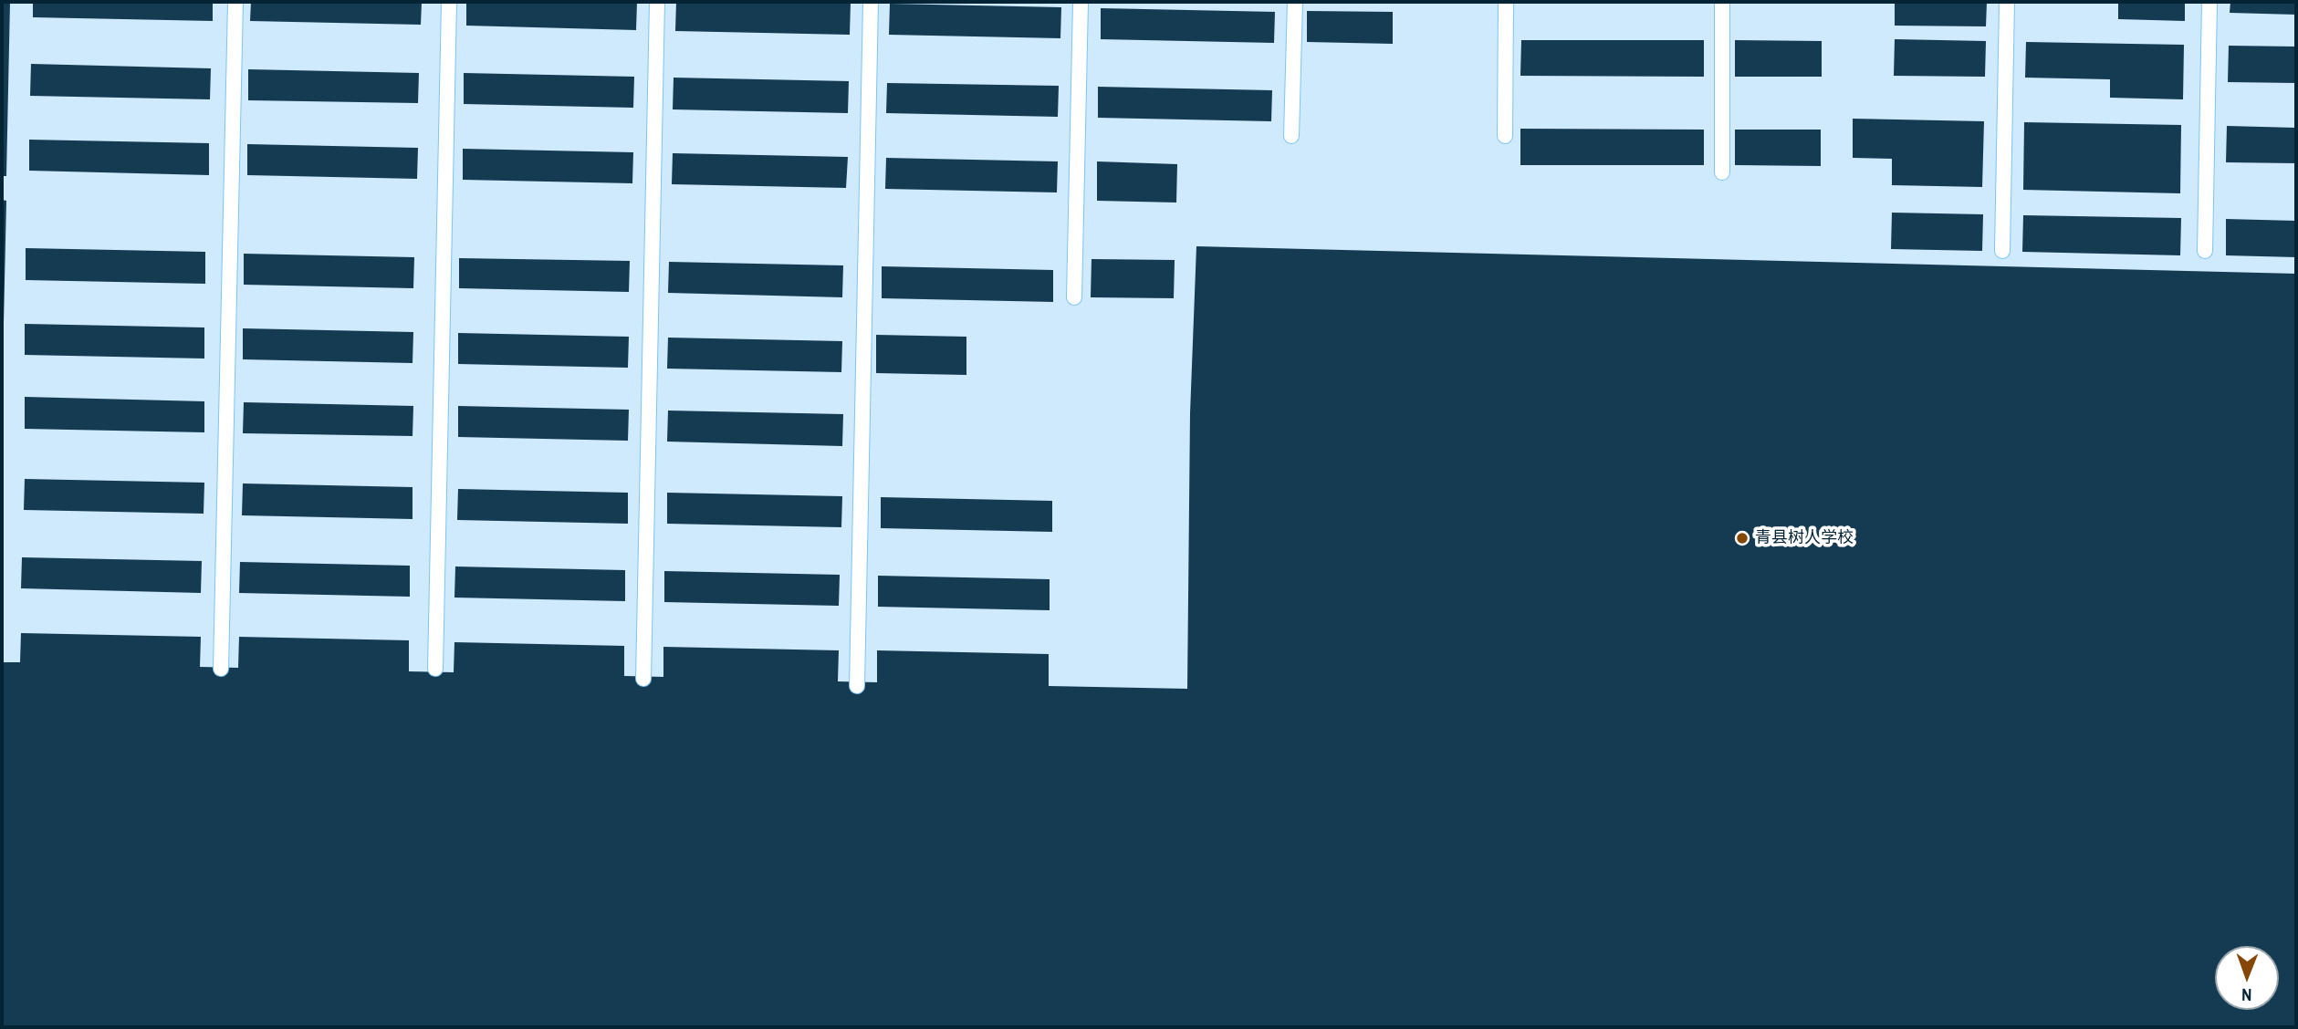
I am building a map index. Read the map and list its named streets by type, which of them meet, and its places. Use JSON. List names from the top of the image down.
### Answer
{
  "places": ["青县树人学校"],
  "north": "bottom"
}
